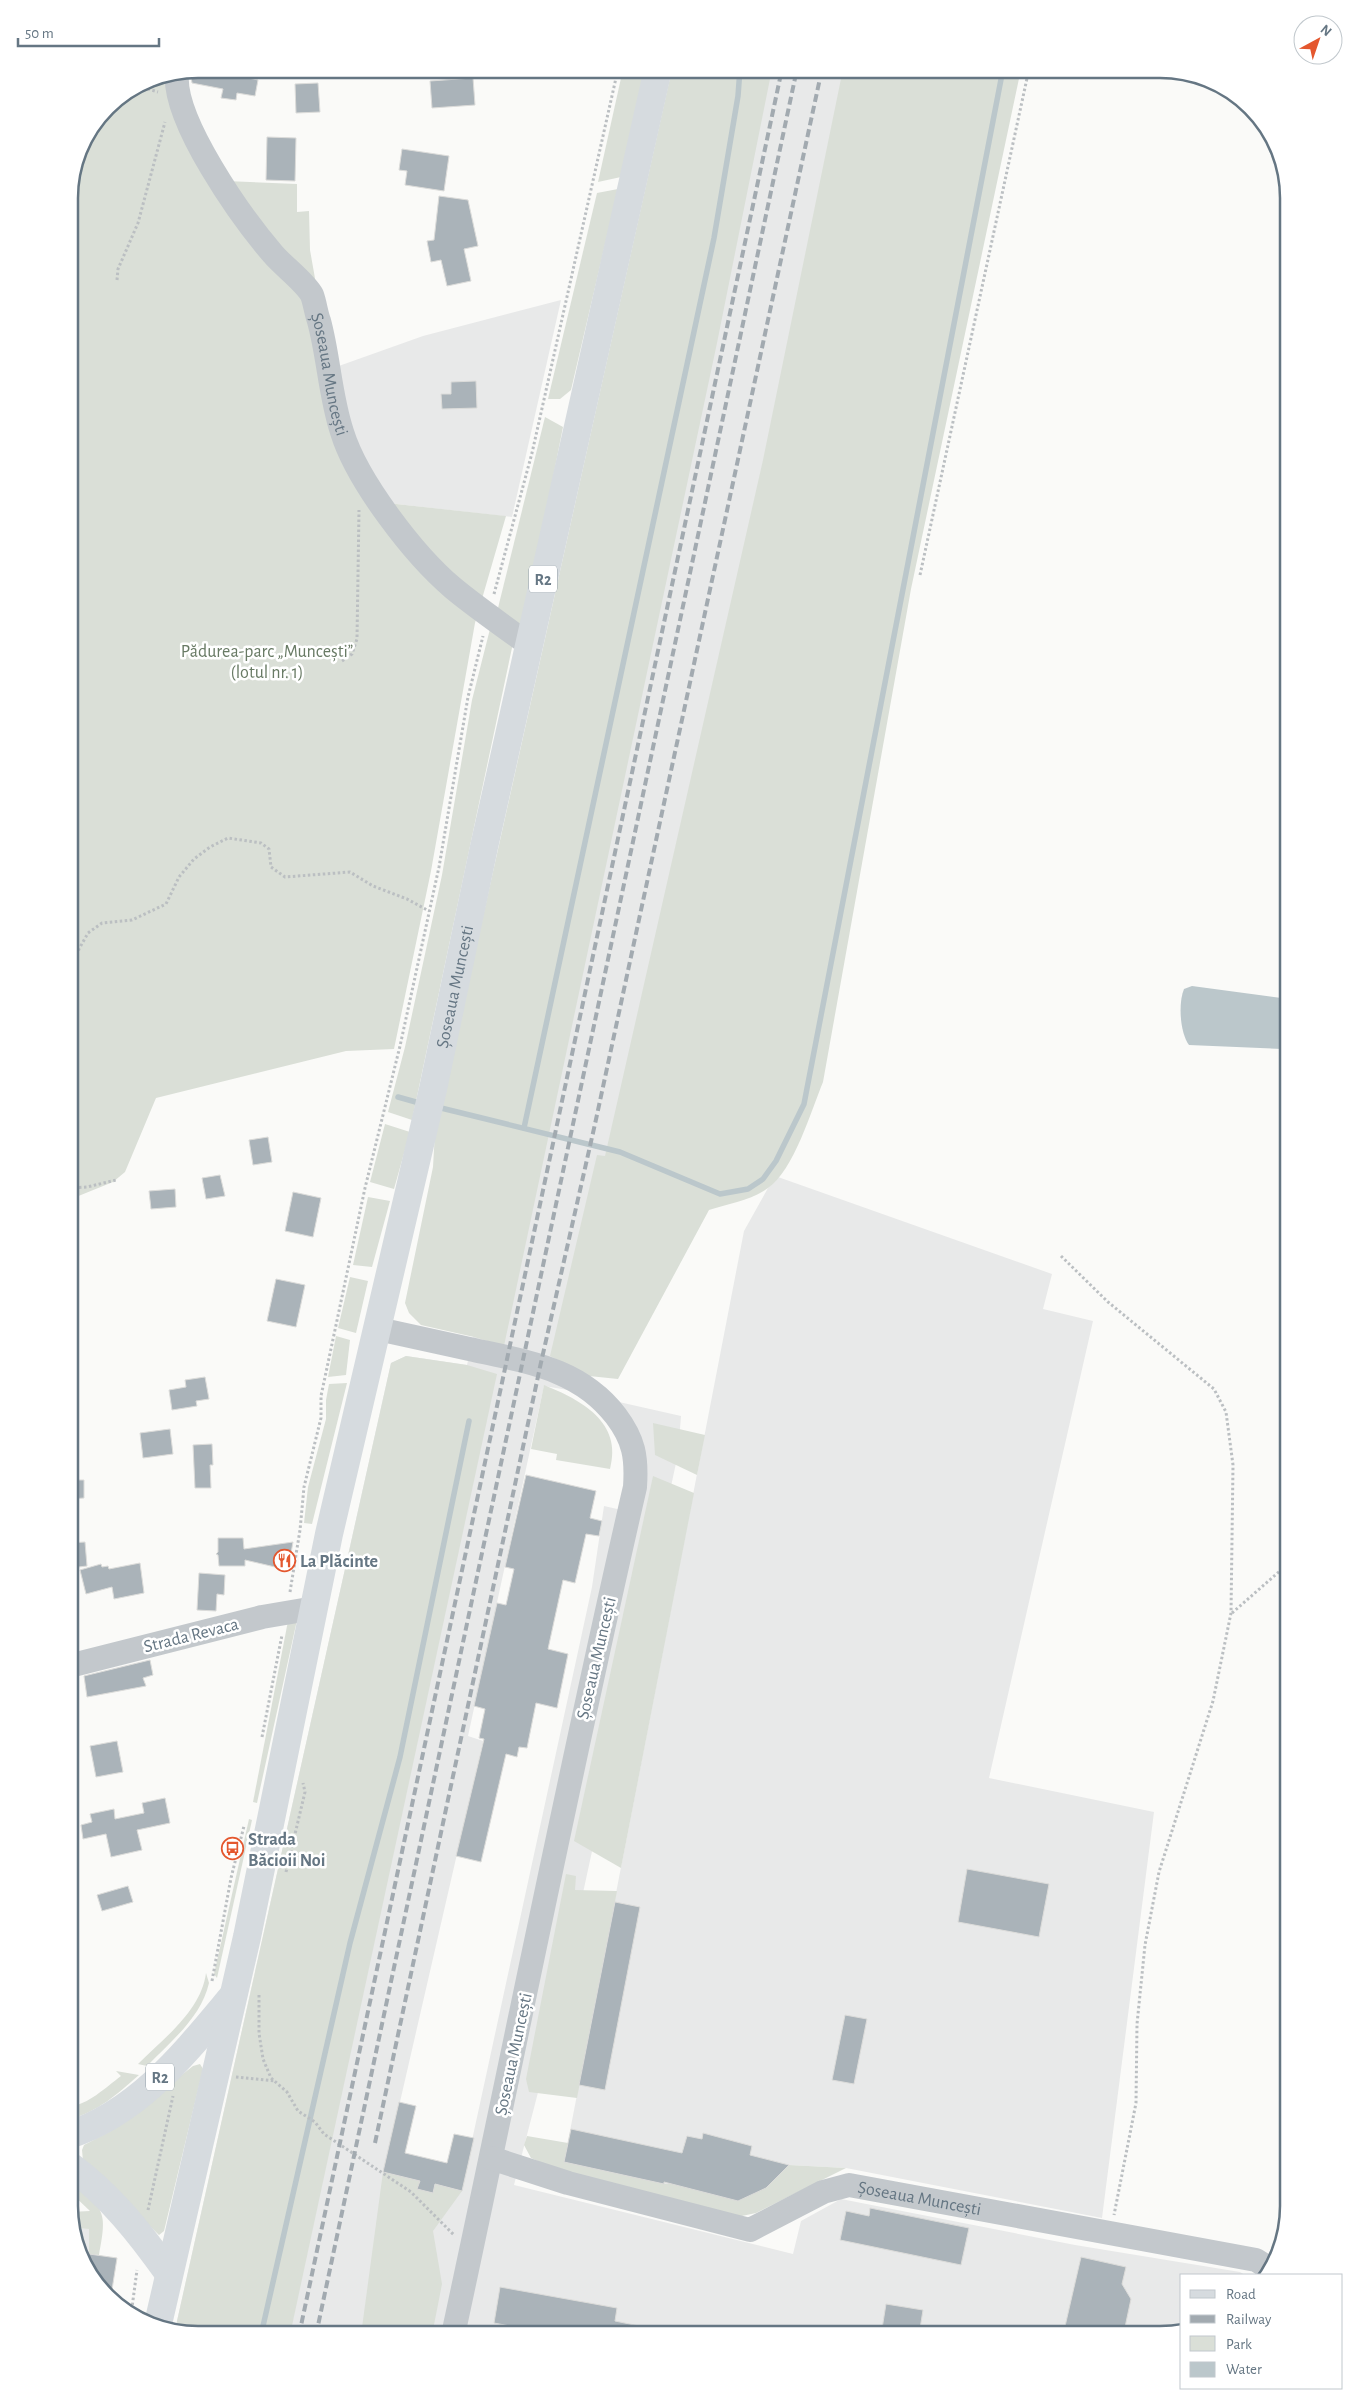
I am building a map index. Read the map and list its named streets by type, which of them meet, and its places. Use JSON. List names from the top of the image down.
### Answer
{
  "streets": {
    "main road": ["Șoseaua Muncești", "R2"],
    "street": ["Strada Revaca"]
  },
  "crossings": [
    ["Șoseaua Muncești", "R2"],
    ["Șoseaua Muncești", "Strada Revaca"]
  ],
  "parks": ["Pădurea-parc „Muncești” (lotul nr. 1)"],
  "places": {
    "restaurant": ["La Plăcinte"],
    "bus stop": ["Strada Băcioii Noi"]
  },
  "legend": [
    "Road",
    "Railway",
    "Park",
    "Water"
  ],
  "scale_bar": "50 m",
  "north": "top right"
}
